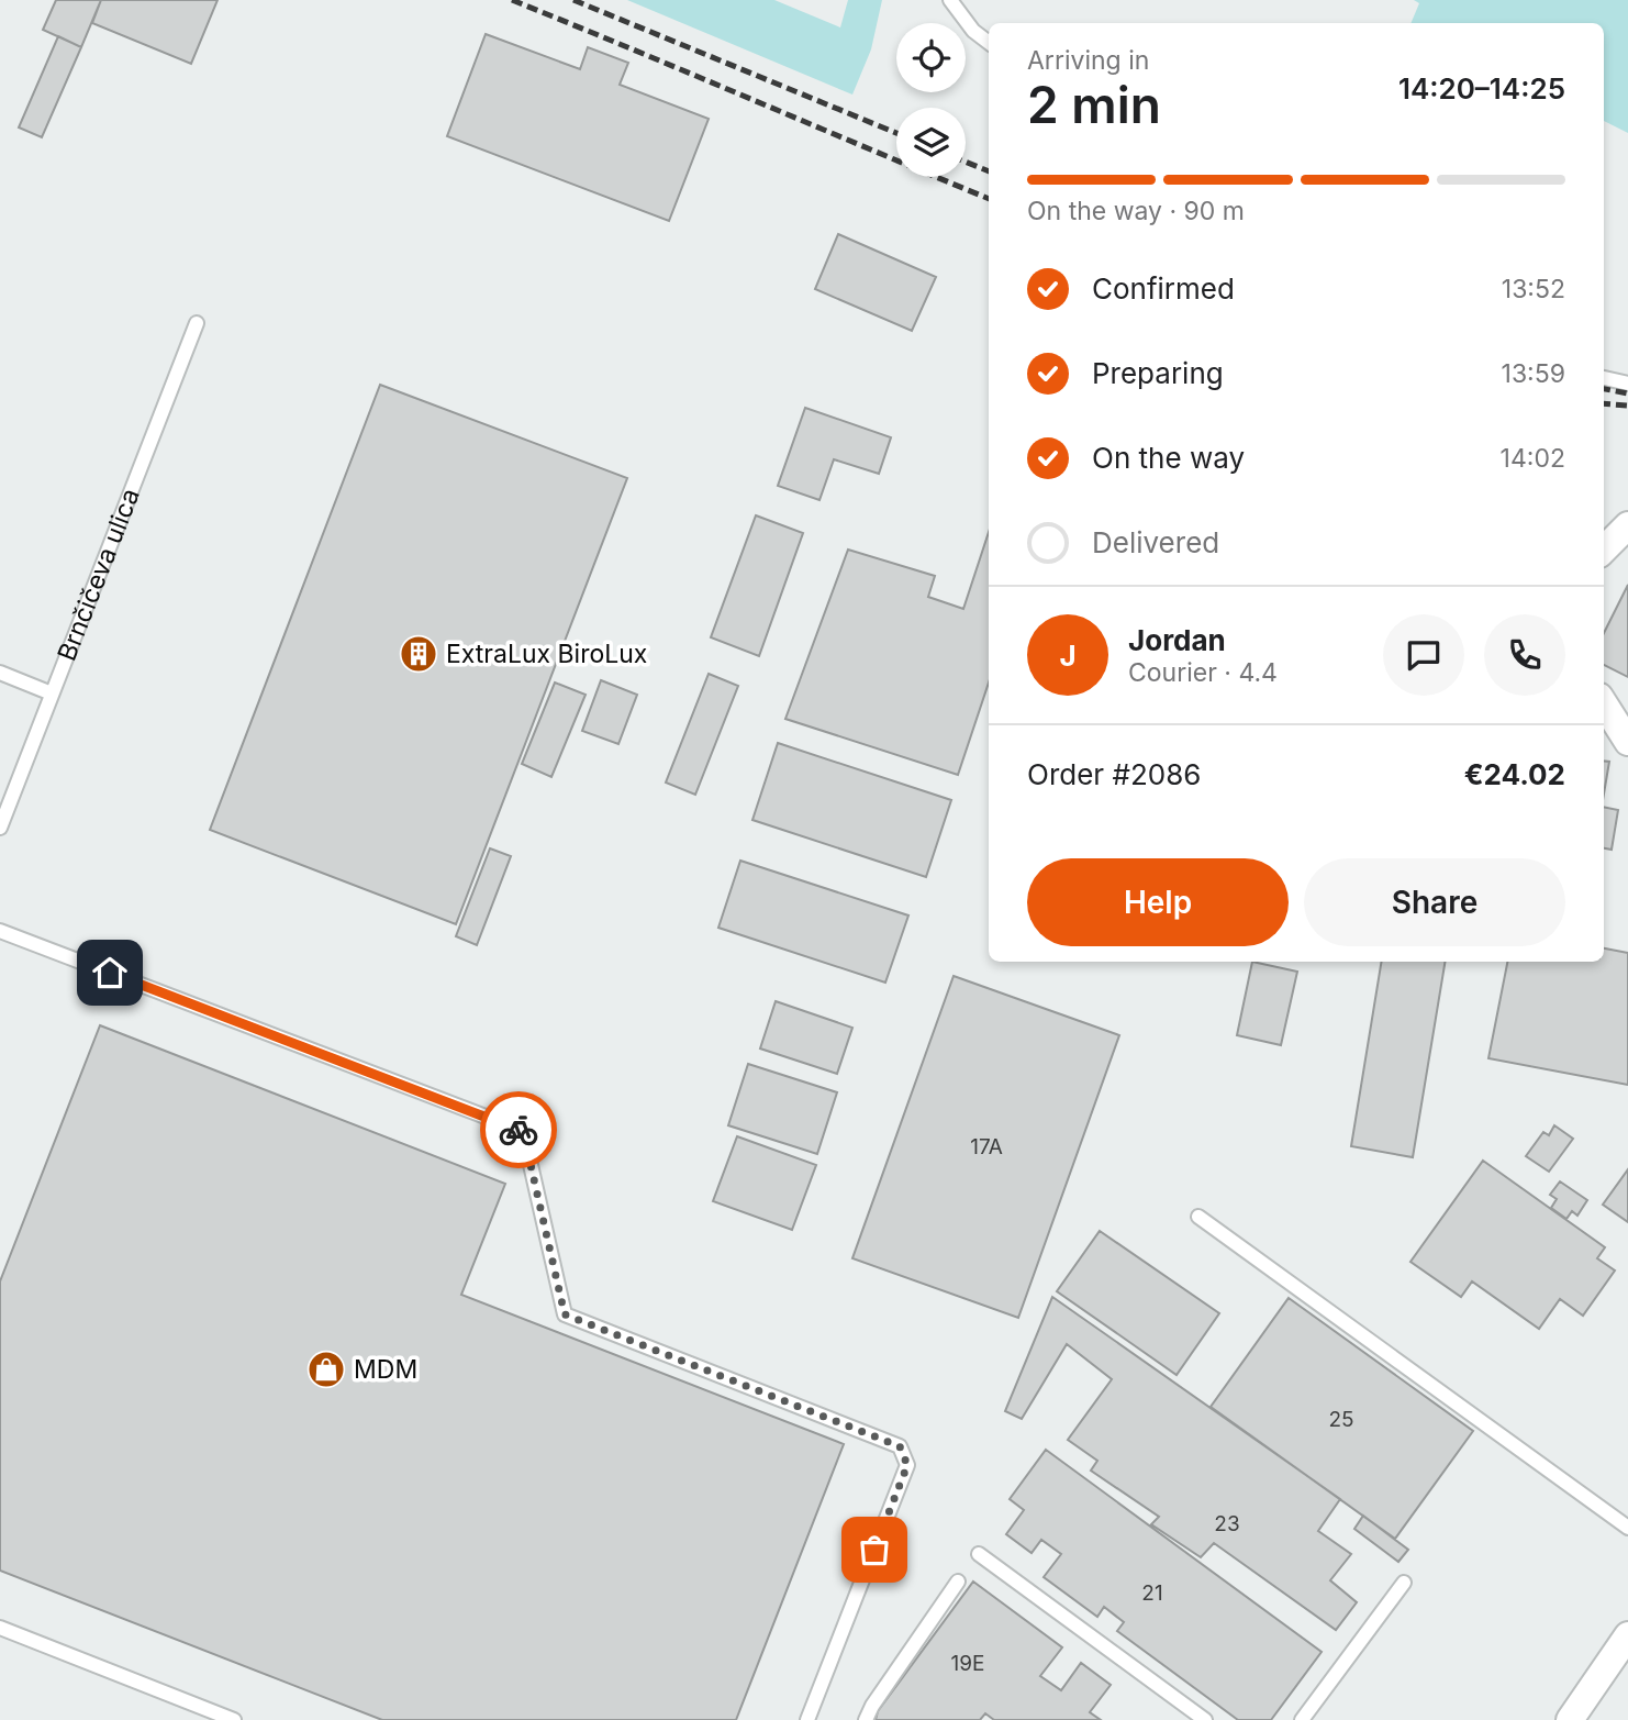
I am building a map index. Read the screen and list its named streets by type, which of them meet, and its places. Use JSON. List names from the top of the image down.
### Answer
{
  "streets": {
    "lane": ["Brnčičeva ulica"]
  },
  "places": {
    "building": ["ExtraLux BiroLux"],
    "shop": ["MDM"]
  },
  "house_numbers": [
    "17A",
    "25",
    "23",
    "21",
    "19E"
  ],
  "page": {
    "heading": ["2 min", "Arriving in", "14:20–14:25"],
    "panel": [
      "Jordan",
      "Courier · 4.4",
      "Order #2086",
      "€24.02"
    ],
    "bar": "On the way · 90 m",
    "list": [
      ["Confirmed", "13:52"],
      ["Preparing", "13:59"],
      ["On the way", "14:02"],
      "Delivered"
    ],
    "round": "J",
    "buttons": ["Help", "Share"]
  }
}
